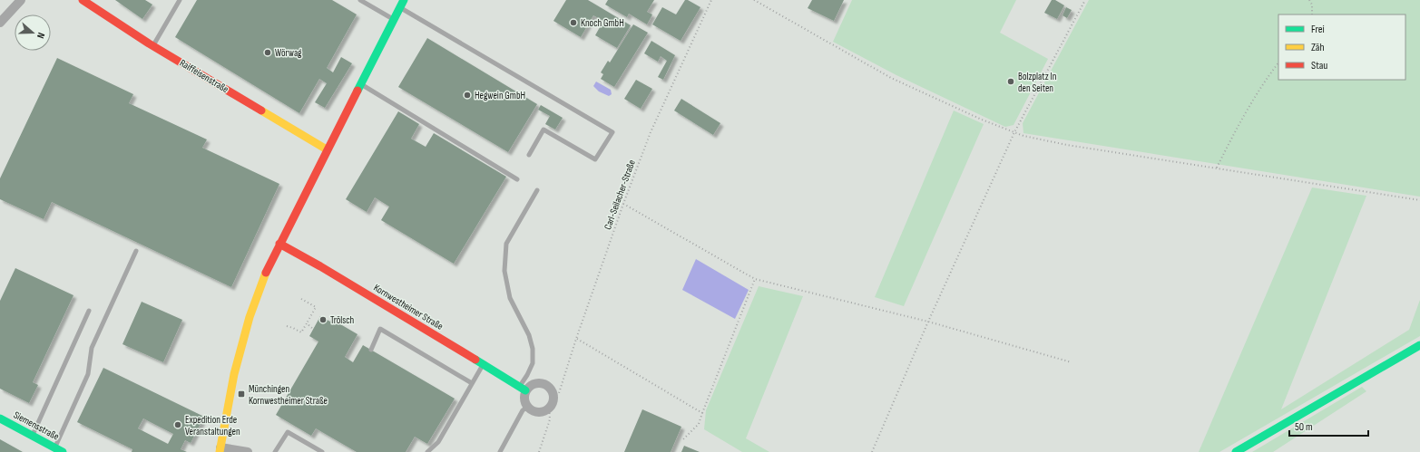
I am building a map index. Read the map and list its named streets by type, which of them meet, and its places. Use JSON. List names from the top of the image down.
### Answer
{
  "streets": {
    "street": ["Raiffeisenstraße", "Kornwestheimer Straße", "Siemensstraße"],
    "path": ["Carl-Seilacher-Straße"]
  },
  "crossings": [
    ["Carl-Seilacher-Straße", "Kornwestheimer Straße"]
  ],
  "places": {
    "other": [
      "Knoch GmbH",
      "Wörwag",
      "Bolzplatz In den Seiten",
      "Hegwein GmbH",
      "Trölsch",
      "Expedition Erde Veranstaltungen"
    ],
    "transit": ["Münchingen Kornwestheimer Straße"]
  },
  "legend": ["Frei", "Zäh", "Stau"],
  "scale_bar": "50 m",
  "north": "right"
}
